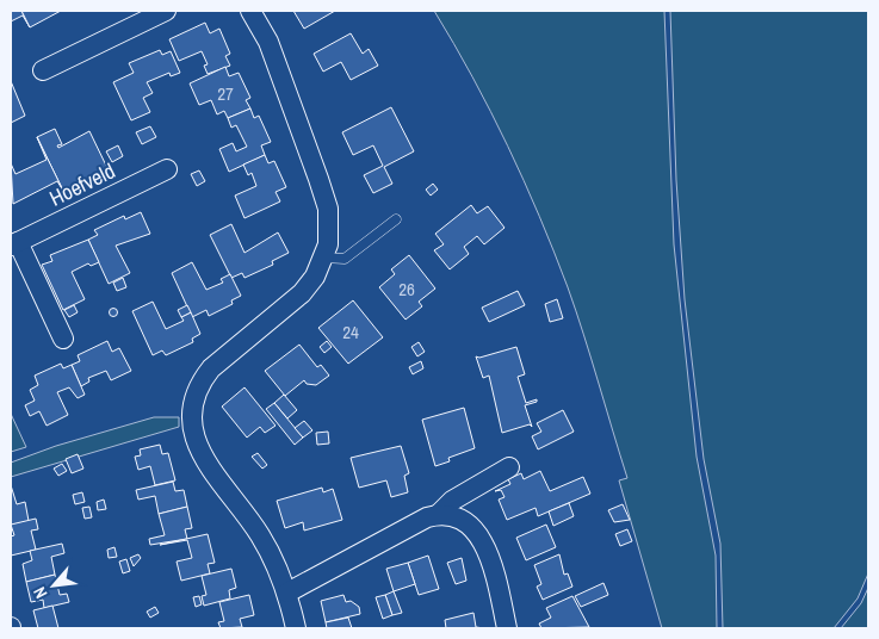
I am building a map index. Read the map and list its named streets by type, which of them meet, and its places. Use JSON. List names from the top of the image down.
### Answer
{
  "streets": {
    "street": ["Hoefveld"]
  },
  "house_numbers": ["27", "26", "24"],
  "north": "bottom left"
}
